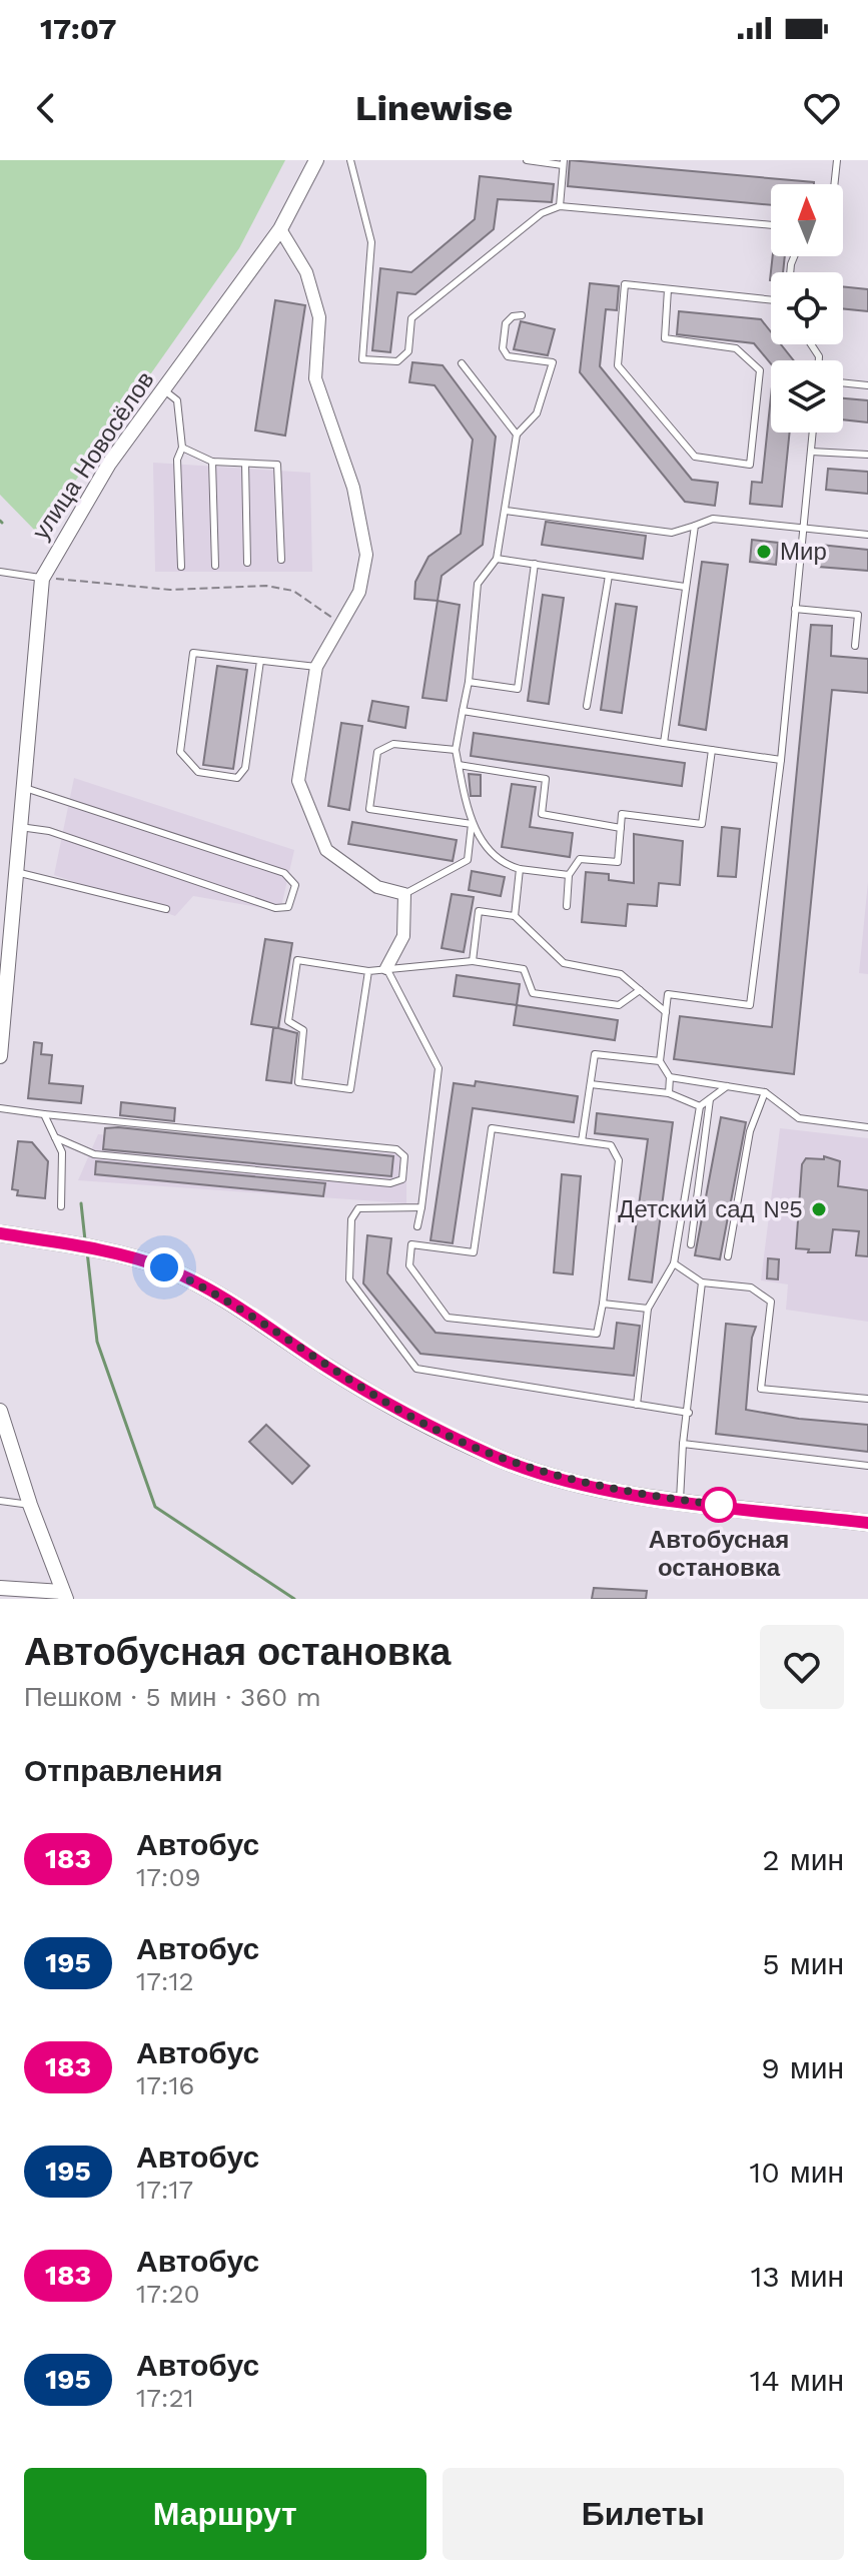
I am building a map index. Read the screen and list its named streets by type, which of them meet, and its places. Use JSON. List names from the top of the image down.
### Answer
{
  "streets": {
    "street": ["улица Новосёлов"]
  },
  "places": ["Мир", "Детский сад №5", "Автобусная остановка"],
  "lines": ["bus line 183"],
  "north": "top",
  "page": {
    "status": "17:07",
    "header": "Linewise",
    "heading": [
      ["Автобусная остановка", "Пешком · 5 мин · 360 m"],
      "Отправления"
    ],
    "list": [
      {
        "mark": "183",
        "name": "Автобус",
        "note": "17:09",
        "value": "2 мин"
      },
      {
        "mark": "195",
        "name": "Автобус",
        "note": "17:12",
        "value": "5 мин"
      },
      {
        "mark": "183",
        "name": "Автобус",
        "note": "17:16",
        "value": "9 мин"
      },
      {
        "mark": "195",
        "name": "Автобус",
        "note": "17:17",
        "value": "10 мин"
      },
      {
        "mark": "183",
        "name": "Автобус",
        "note": "17:20",
        "value": "13 мин"
      },
      {
        "mark": "195",
        "name": "Автобус",
        "note": "17:21",
        "value": "14 мин"
      }
    ],
    "buttons": ["Маршрут", "Билеты"]
  }
}
